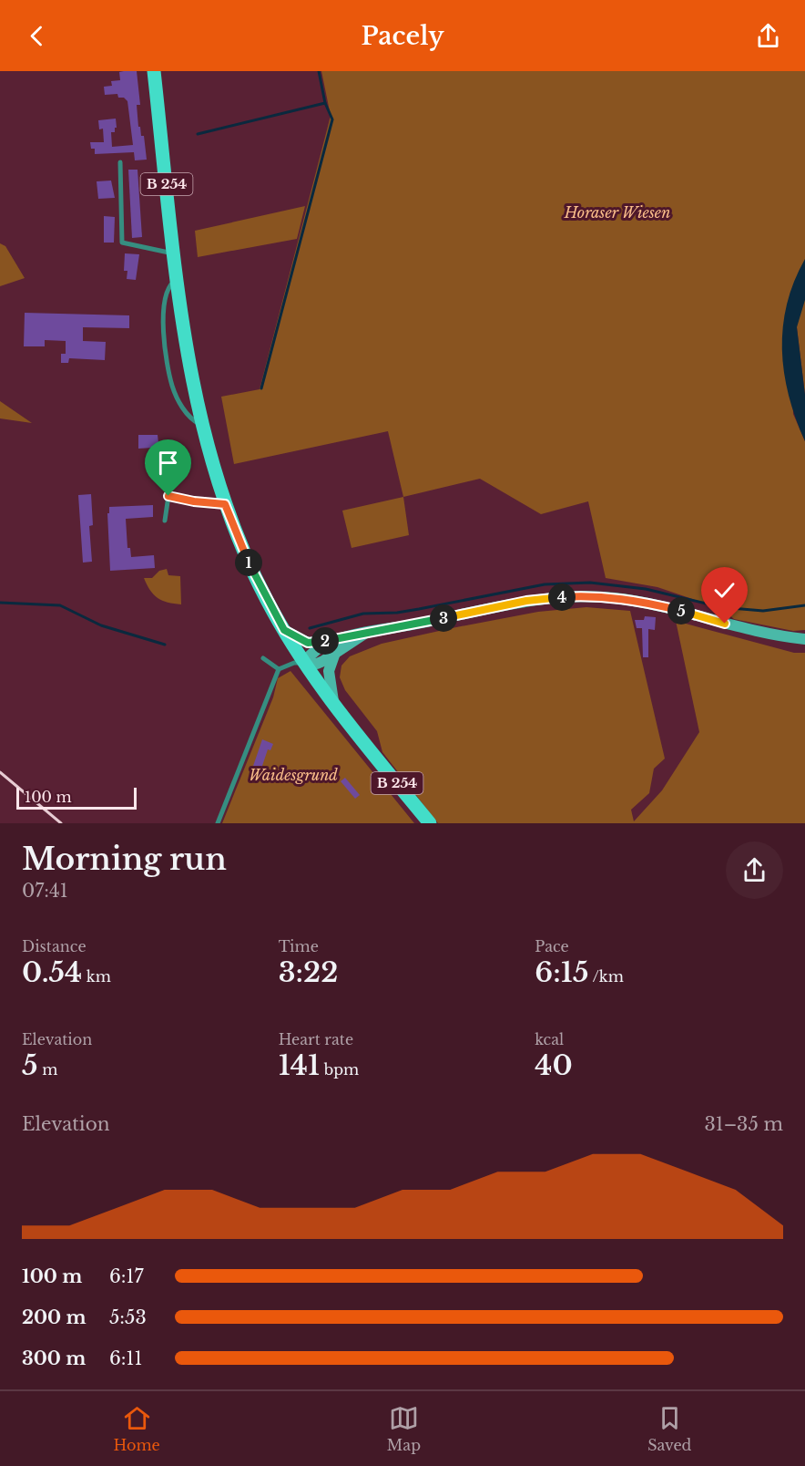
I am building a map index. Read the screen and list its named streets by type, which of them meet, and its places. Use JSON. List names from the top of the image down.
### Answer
{
  "streets": {
    "main road": ["B 254"]
  },
  "parks": ["Horaser Wiesen", "Waidesgrund"],
  "scale_bar": "100 m",
  "page": {
    "header": "Pacely",
    "pins": [
      "1",
      "4",
      "5",
      "3",
      "2"
    ],
    "scale": "100 m",
    "heading": ["Morning run", "07:41"],
    "stats": [
      ["Distance", "0.54 km"],
      ["Time", "3:22"],
      ["Pace", "6:15 /km"],
      ["Elevation", "5 m"],
      ["Heart rate", "141 bpm"],
      ["kcal", "40"]
    ],
    "chart": ["Elevation", "31–35 m"],
    "list": [
      {
        "name": "100 m",
        "note": "6:17"
      },
      {
        "name": "200 m",
        "note": "5:53"
      },
      {
        "name": "300 m",
        "note": "6:11"
      }
    ],
    "tabs": ["Home", "Map", "Saved"]
  }
}
